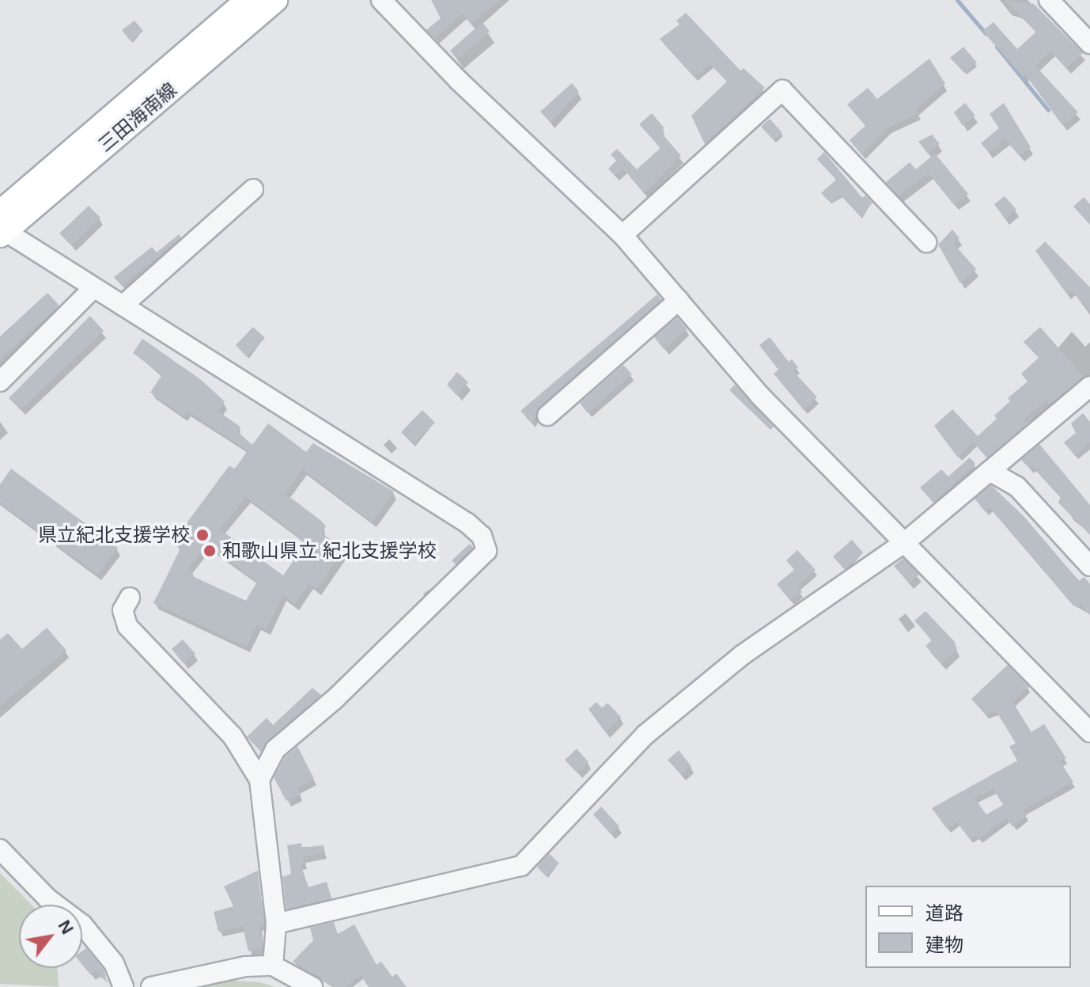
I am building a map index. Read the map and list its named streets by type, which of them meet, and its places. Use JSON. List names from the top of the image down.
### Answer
{
  "streets": {
    "main road": ["三田海南線"]
  },
  "places": ["県立紀北支援学校", "和歌山県立 紀北支援学校"],
  "legend": ["道路", "建物"],
  "north": "top right"
}
